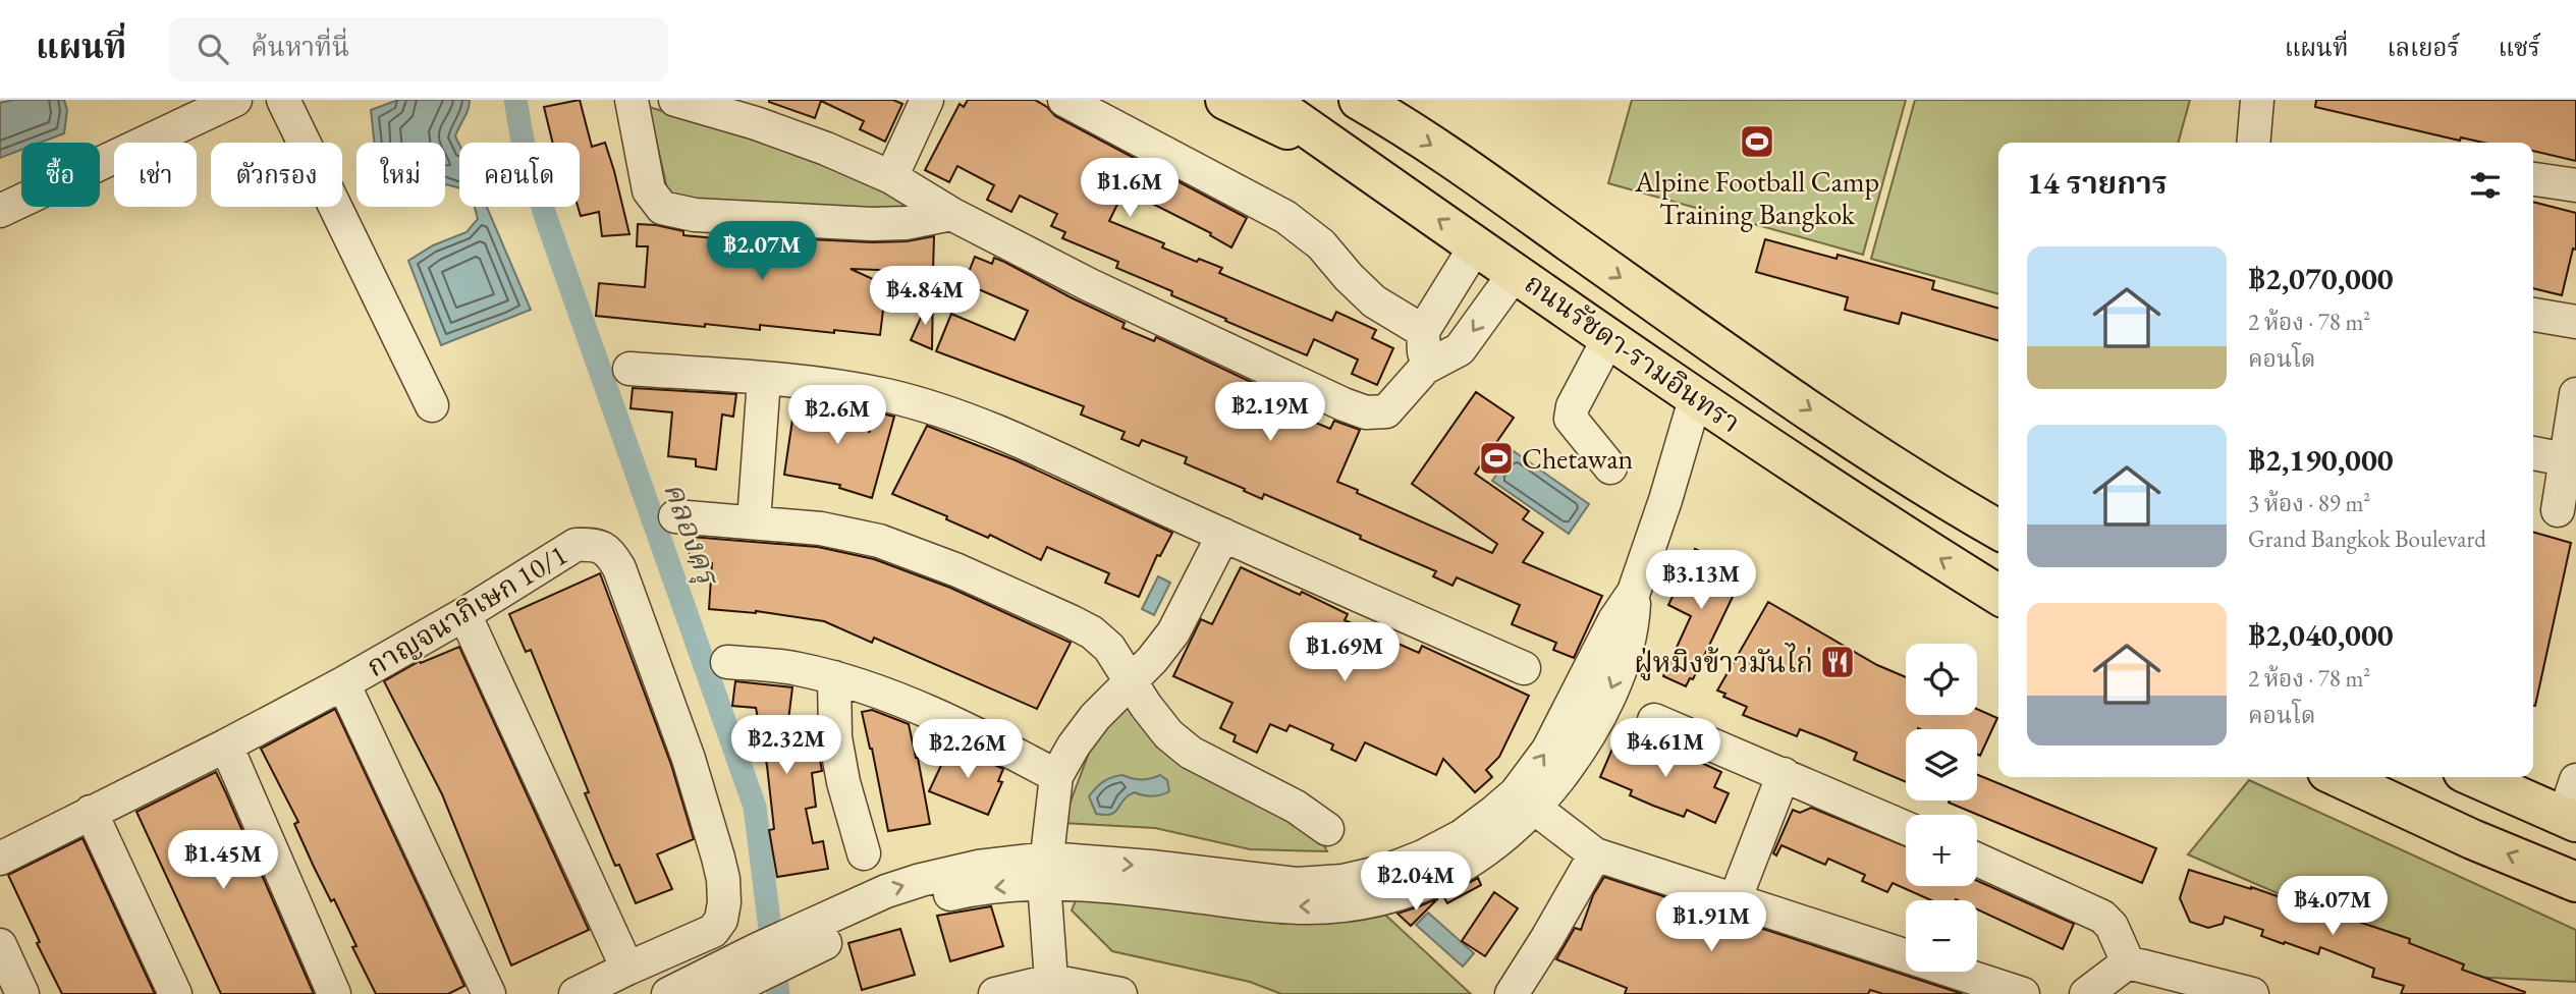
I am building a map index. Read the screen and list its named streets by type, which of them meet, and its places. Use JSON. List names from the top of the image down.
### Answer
{
  "streets": {
    "main road": ["ถนนรัชดา-รามอินทรา"],
    "street": ["กาญจนาภิเษก 10/1"]
  },
  "water": ["คลองครุ"],
  "places": {
    "sports": ["Alpine Football Camp Training Bangkok", "Chetawan"],
    "restaurant": ["ฝู่หมิงข้าวมันไก่"]
  },
  "page": {
    "header": "แผนที่",
    "search": "ค้นหาที่นี่",
    "nav": ["แผนที่", "เลเยอร์", "แชร์"],
    "chip": [
      "ซื้อ",
      "เช่า",
      "ตัวกรอง",
      "ใหม่",
      "คอนโด"
    ],
    "heading": "14 รายการ",
    "price": [
      "฿1.6M",
      "฿2.07M",
      "฿4.84M",
      "฿2.19M",
      "฿2.6M",
      "฿3.13M",
      "฿1.69M",
      "฿2.32M",
      "฿4.61M",
      "฿2.26M",
      "฿1.45M",
      "฿2.04M",
      "฿4.07M",
      "฿1.91M"
    ],
    "list": [
      {
        "name": "฿2,070,000",
        "note": "2 ห้อง · 78 m² · คอนโด"
      },
      {
        "name": "฿2,190,000",
        "note": "3 ห้อง · 89 m² · Grand Bangkok Boulevard"
      },
      {
        "name": "฿2,040,000",
        "note": "2 ห้อง · 78 m² · คอนโด"
      }
    ],
    "map_buttons": ["+", "−"]
  }
}
